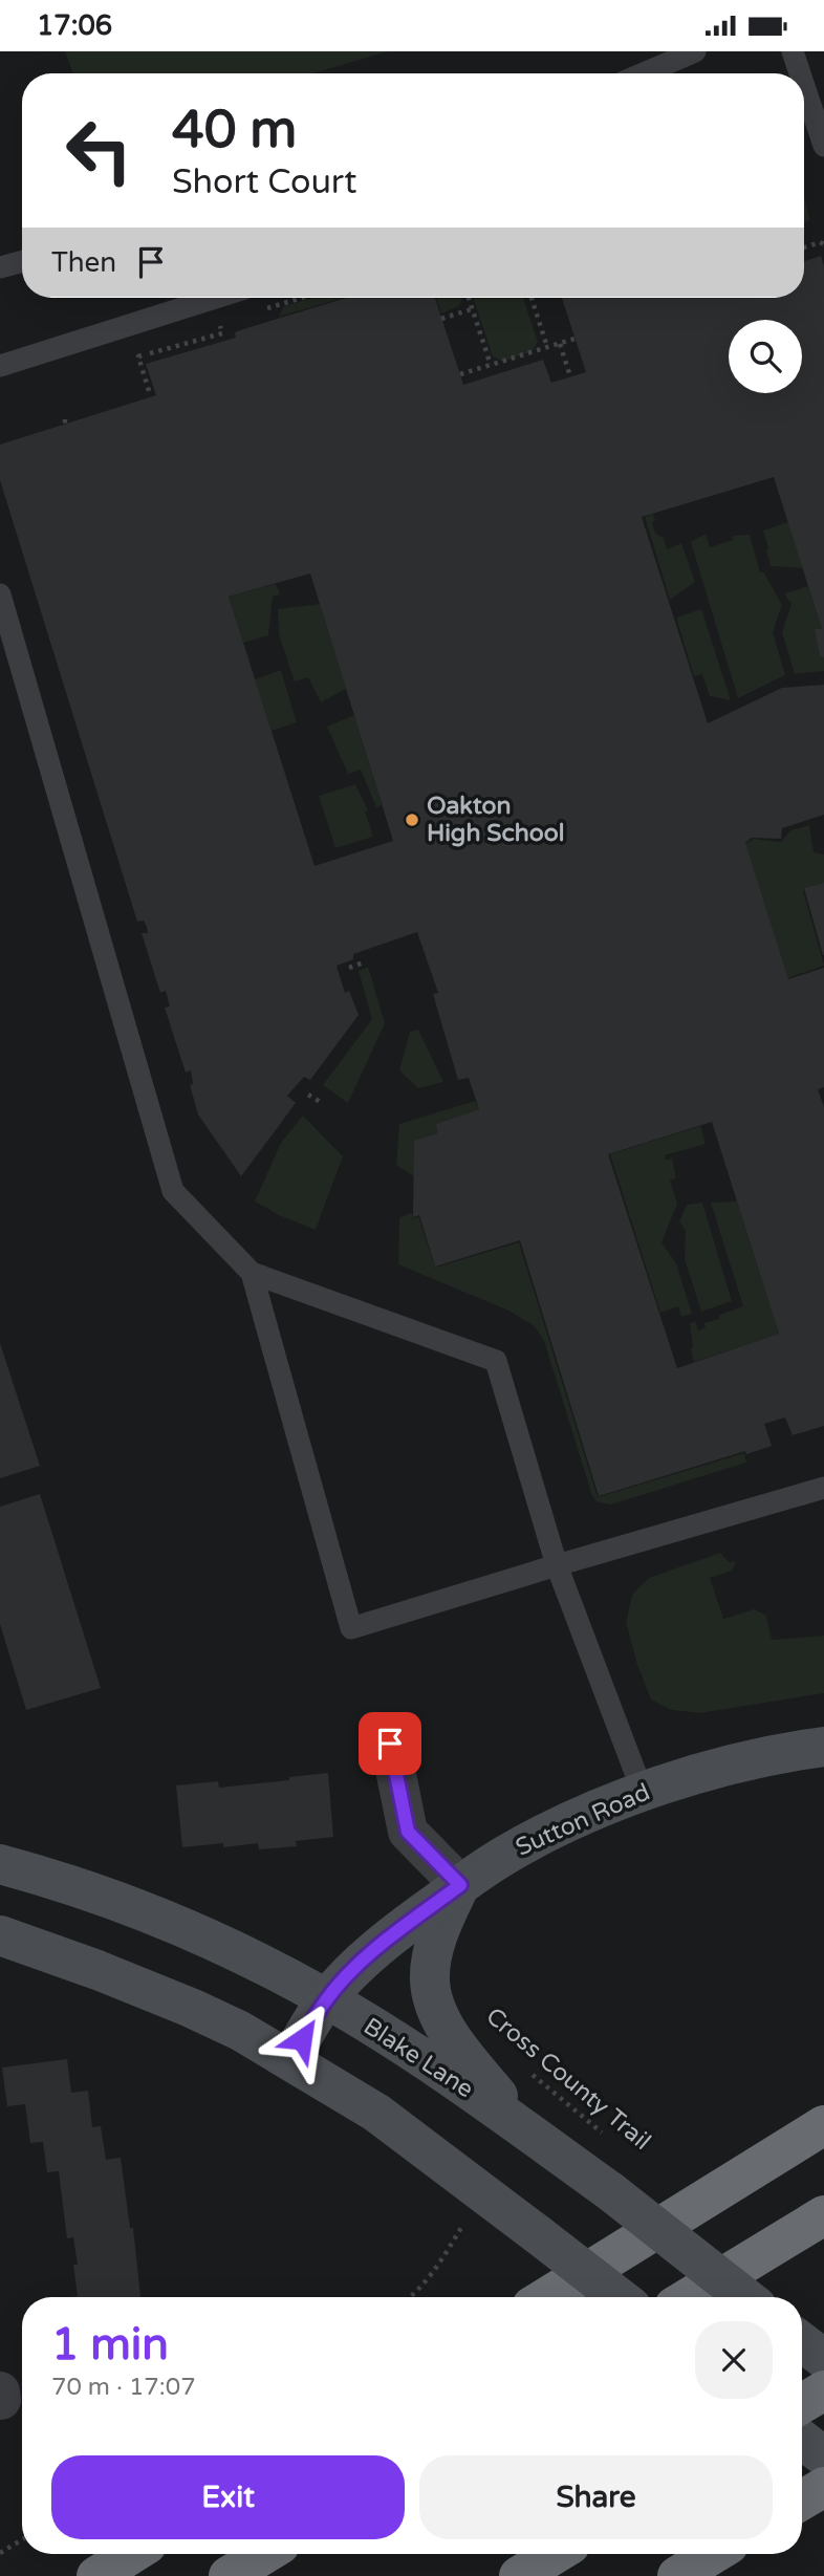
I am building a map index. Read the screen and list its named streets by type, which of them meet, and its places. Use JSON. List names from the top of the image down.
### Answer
{
  "streets": {
    "main road": ["Sutton Road", "Blake Lane"],
    "path": ["Cross County Trail"]
  },
  "crossings": [
    ["Sutton Road", "Blake Lane"]
  ],
  "places": ["Oakton High School"],
  "page": {
    "status": "17:06",
    "turn": ["40 m", "Short Court"],
    "then": "Then",
    "heading": ["1 min", "70 m · 17:07"],
    "buttons": ["Exit", "Share"]
  }
}
